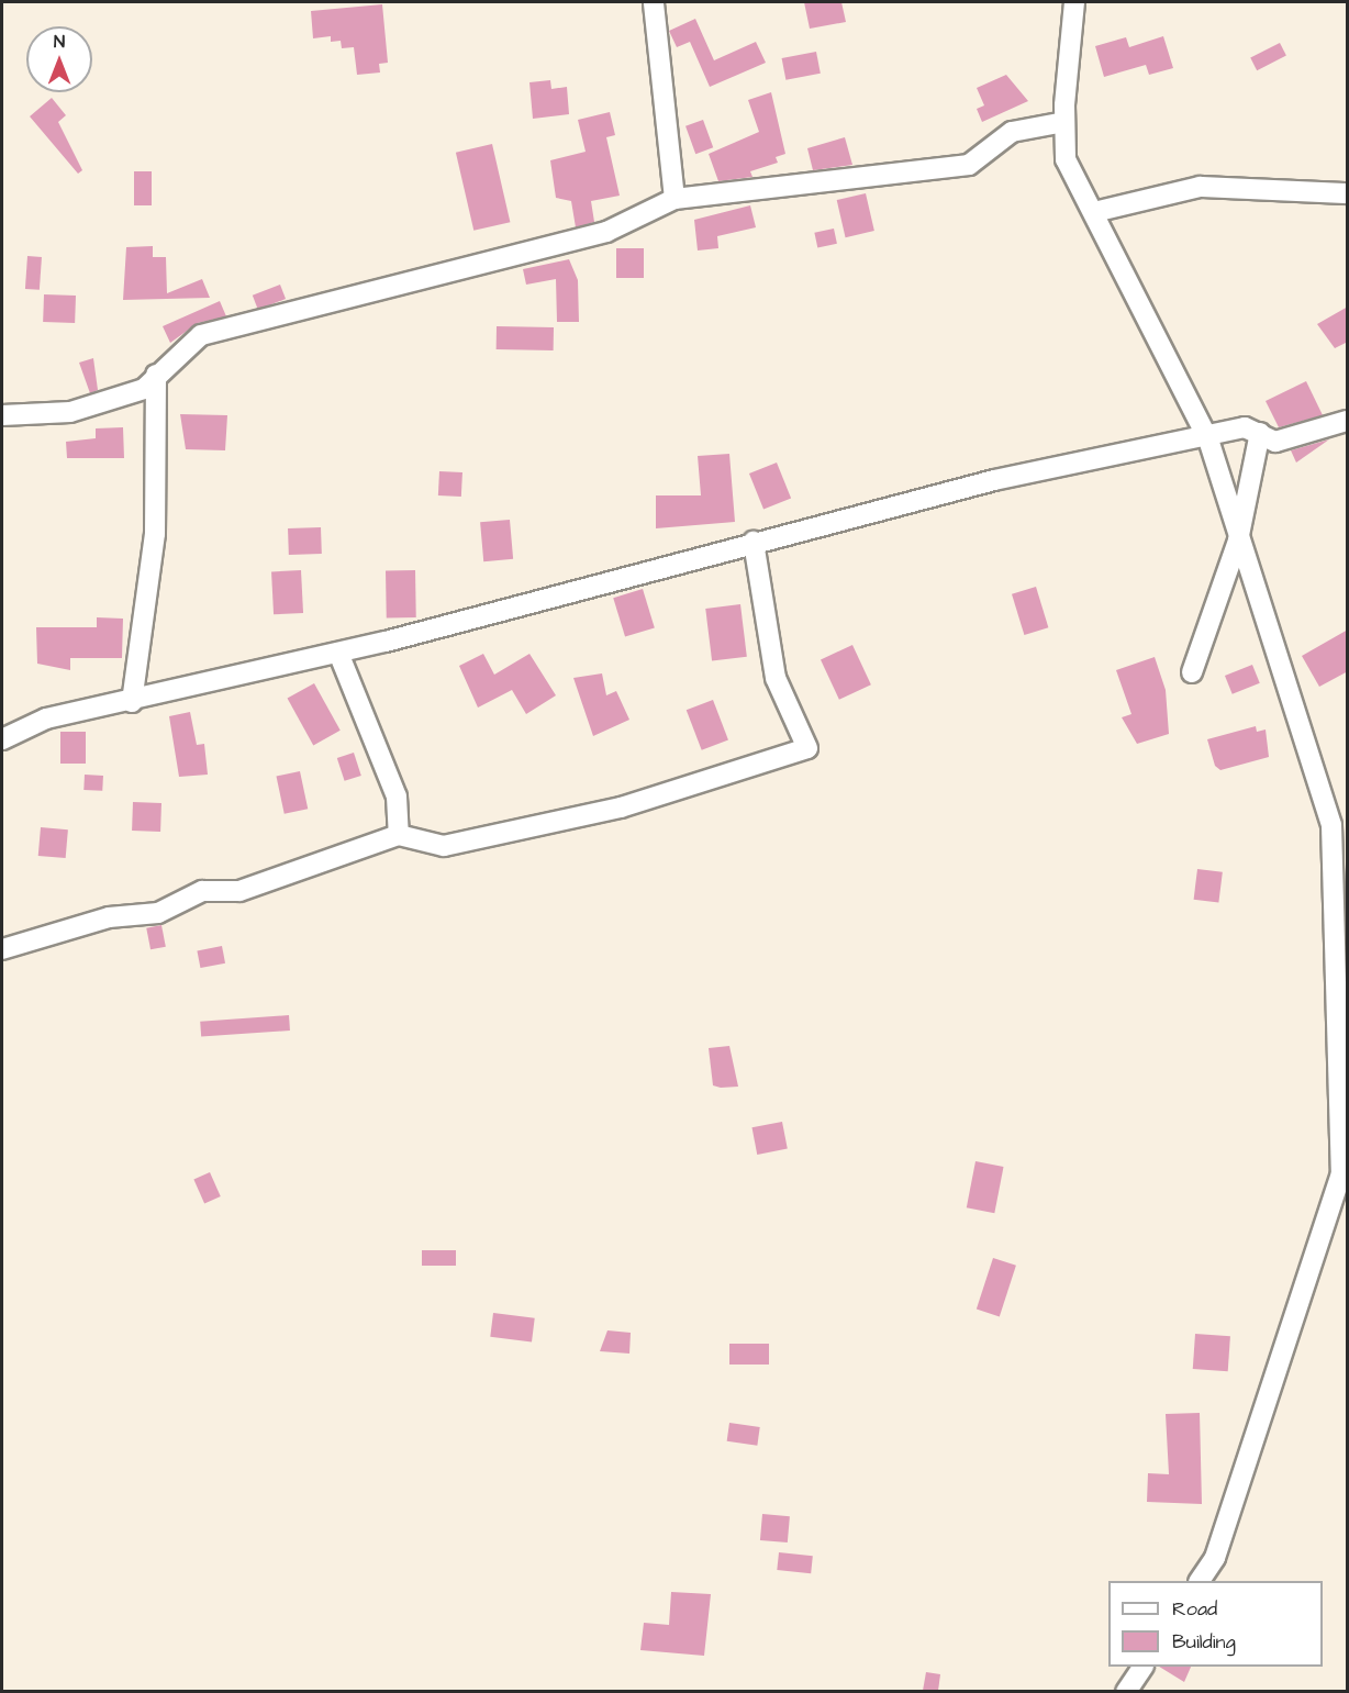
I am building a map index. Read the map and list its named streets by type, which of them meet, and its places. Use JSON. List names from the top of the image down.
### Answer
{
  "legend": ["Road", "Building"],
  "north": "top"
}
